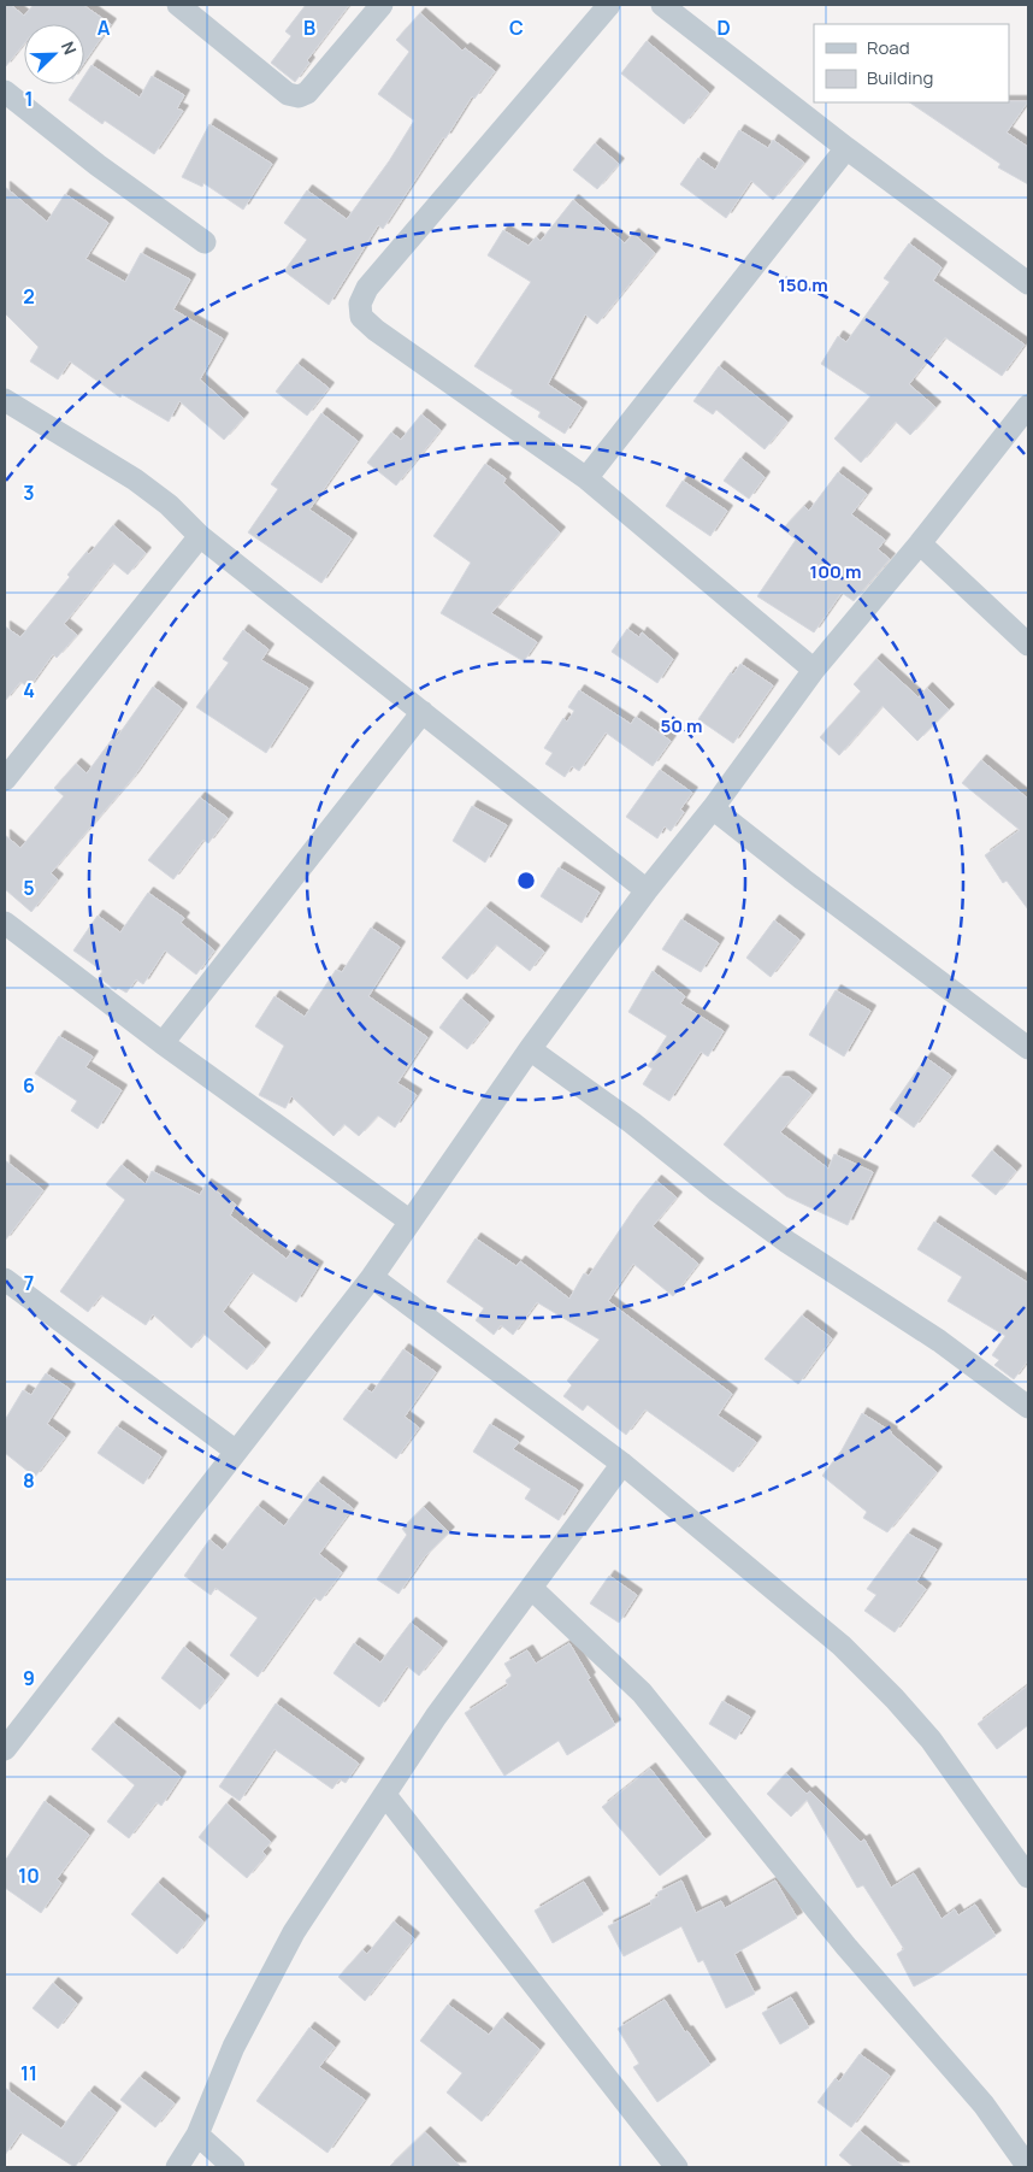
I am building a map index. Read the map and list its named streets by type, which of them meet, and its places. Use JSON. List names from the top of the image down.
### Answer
{
  "legend": ["Road", "Building"],
  "north": "top right",
  "grid": {
    "columns": [
      "A",
      "B",
      "C",
      "D"
    ],
    "rows": [
      "1",
      "2",
      "3",
      "4",
      "5",
      "6",
      "7",
      "8",
      "9",
      "10",
      "11"
    ]
  },
  "rings": ["150 m", "100 m", "50 m"]
}
